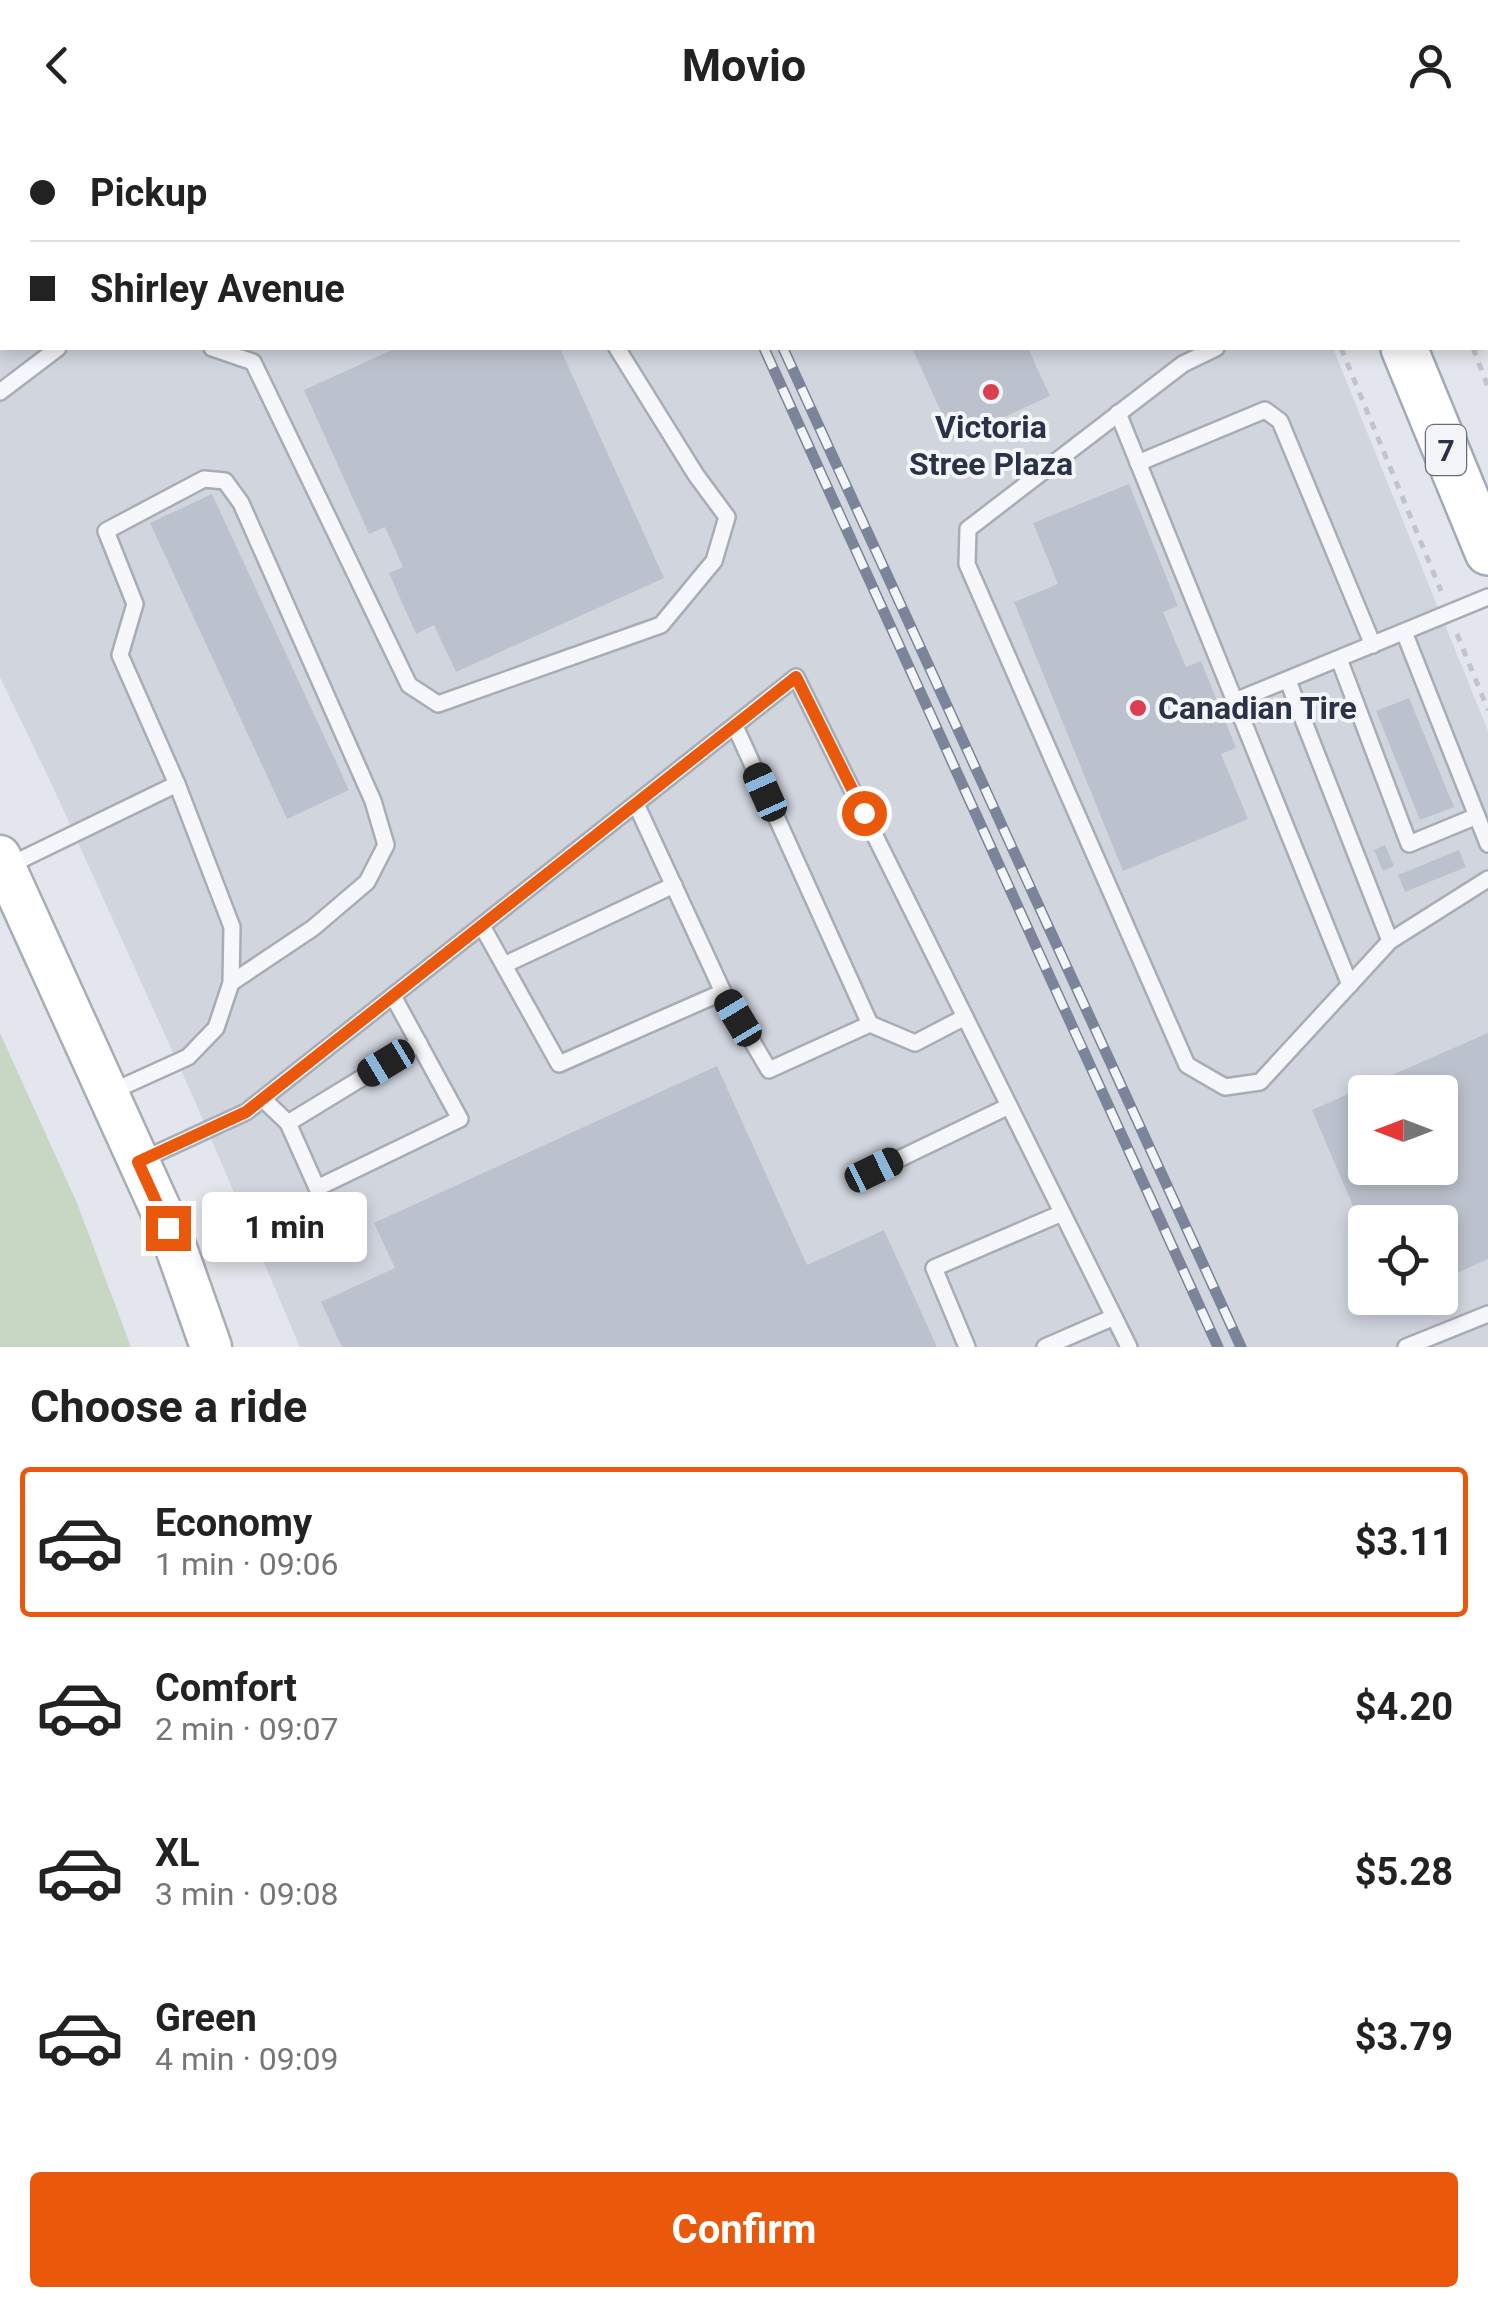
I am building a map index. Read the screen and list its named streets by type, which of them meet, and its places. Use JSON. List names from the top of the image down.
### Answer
{
  "streets": {
    "main road": ["7"]
  },
  "places": ["Victoria Stree Plaza", "Canadian Tire"],
  "north": "left",
  "page": {
    "header": "Movio",
    "banner": ["Pickup", "Shirley Avenue"],
    "bubble": "1 min",
    "heading": "Choose a ride",
    "list": [
      {
        "name": "Economy",
        "note": "1 min · 09:06",
        "value": "$3.11"
      },
      {
        "name": "Comfort",
        "note": "2 min · 09:07",
        "value": "$4.20"
      },
      {
        "name": "XL",
        "note": "3 min · 09:08",
        "value": "$5.28"
      },
      {
        "name": "Green",
        "note": "4 min · 09:09",
        "value": "$3.79"
      }
    ],
    "buttons": "Confirm"
  }
}
